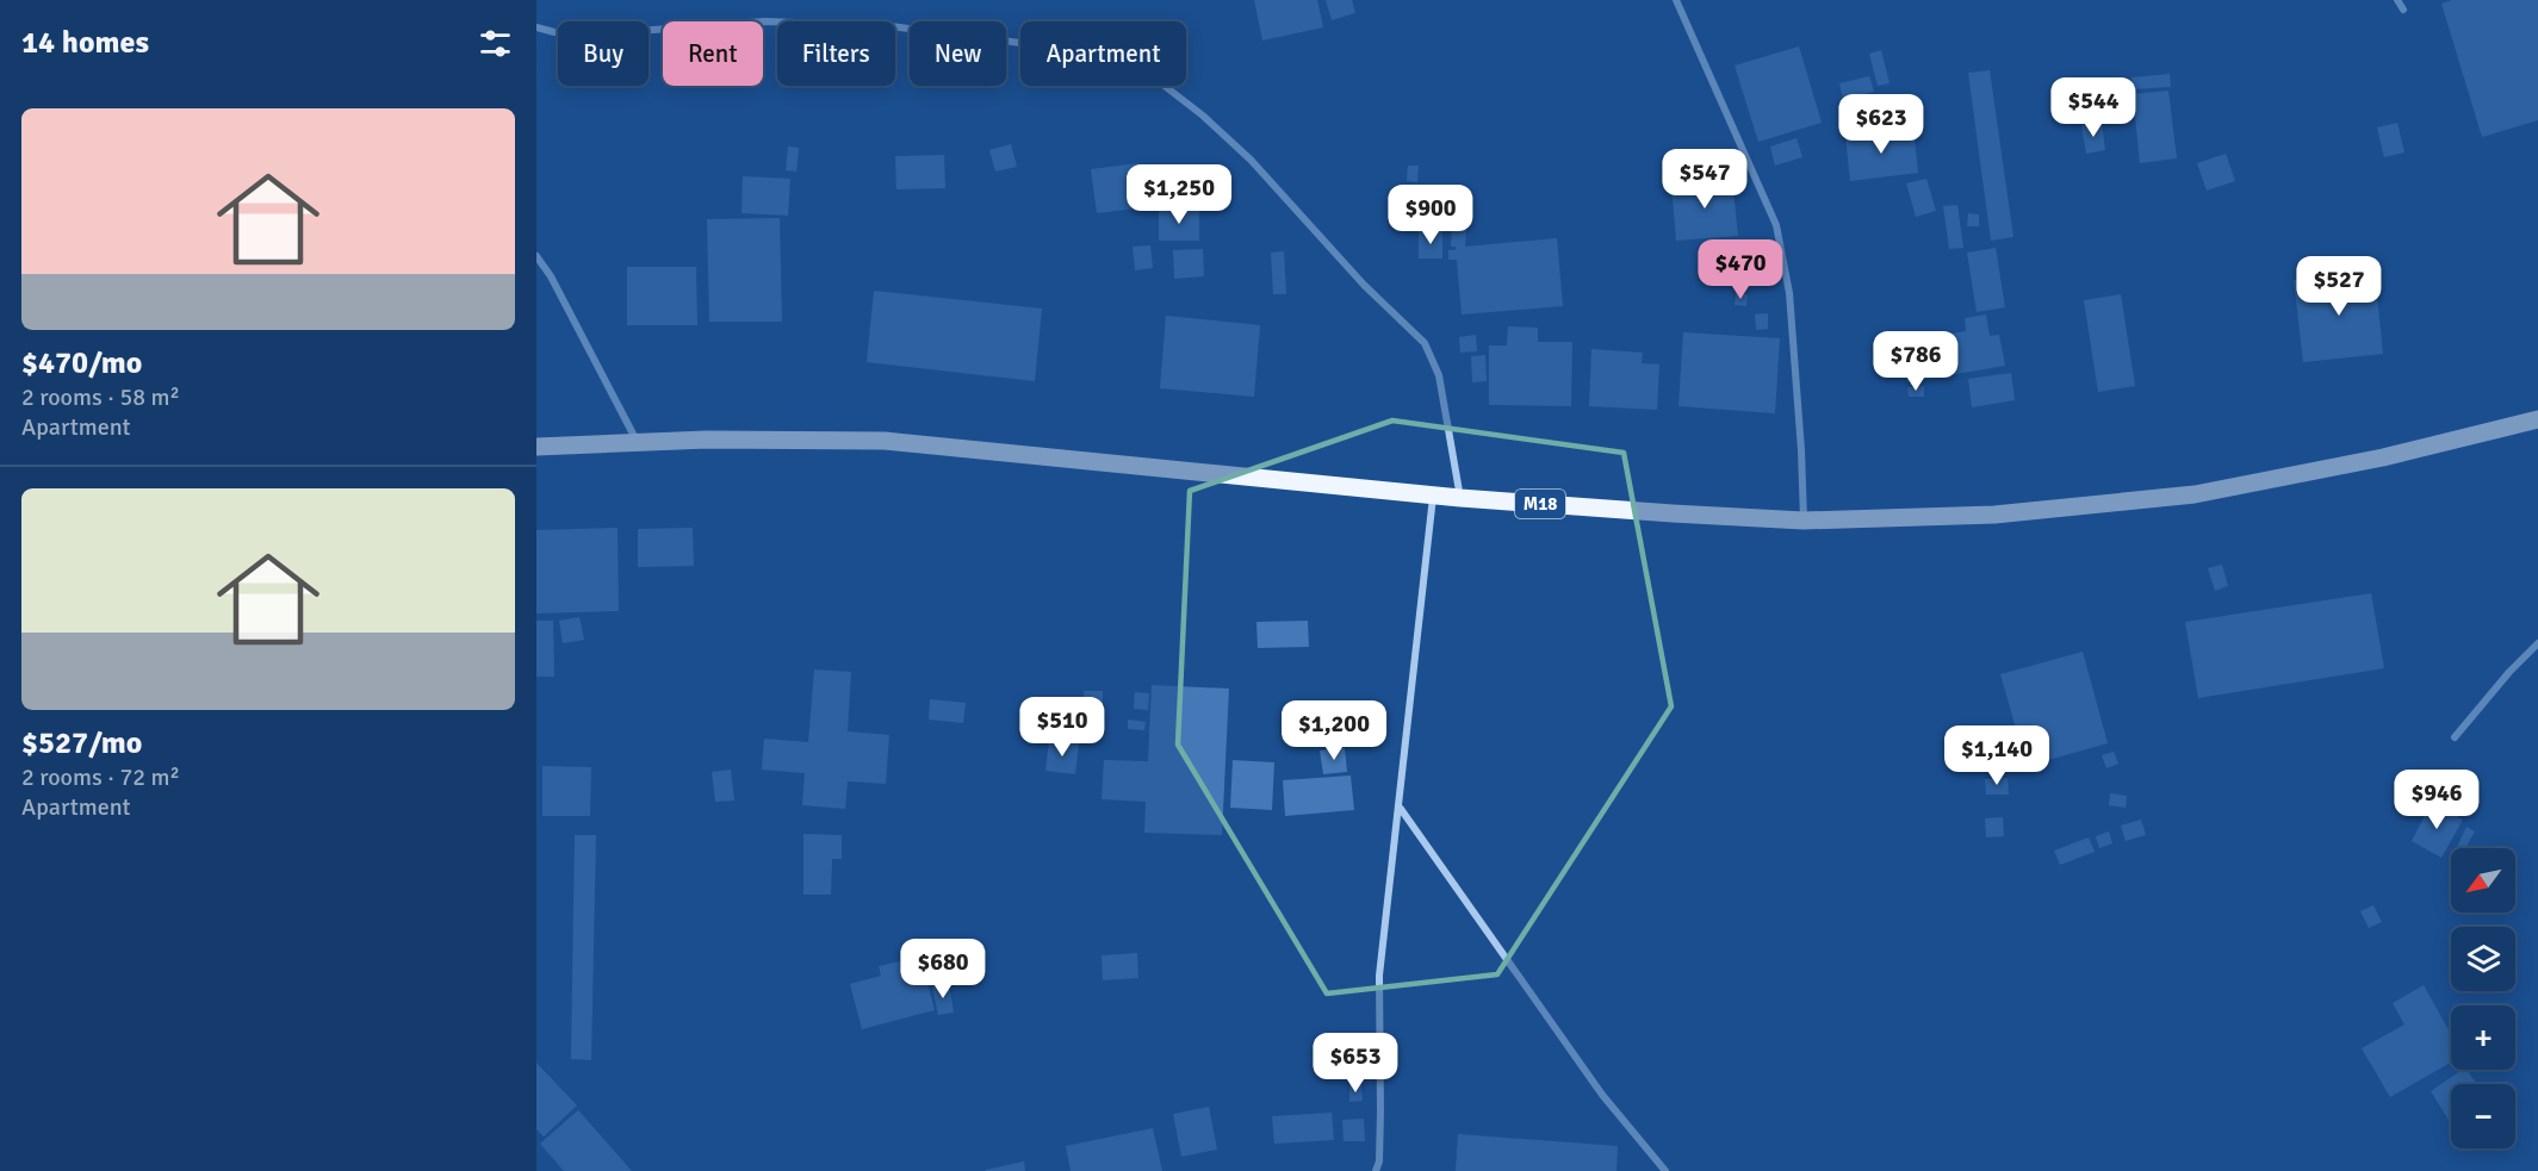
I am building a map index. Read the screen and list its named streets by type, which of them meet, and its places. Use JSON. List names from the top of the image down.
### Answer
{
  "streets": {
    "main road": ["M18"]
  },
  "north": "bottom left",
  "page": {
    "heading": "14 homes",
    "chip": [
      "Buy",
      "Rent",
      "Filters",
      "New",
      "Apartment"
    ],
    "price": [
      "$544",
      "$623",
      "$547",
      "$1,250",
      "$900",
      "$470",
      "$527",
      "$786",
      "$510",
      "$1,200",
      "$1,140",
      "$946",
      "$680",
      "$653"
    ],
    "list": [
      {
        "name": "$470/mo",
        "note": "2 rooms · 58 m² · Apartment"
      },
      {
        "name": "$527/mo",
        "note": "2 rooms · 72 m² · Apartment"
      }
    ],
    "map_buttons": ["+", "−"]
  }
}
